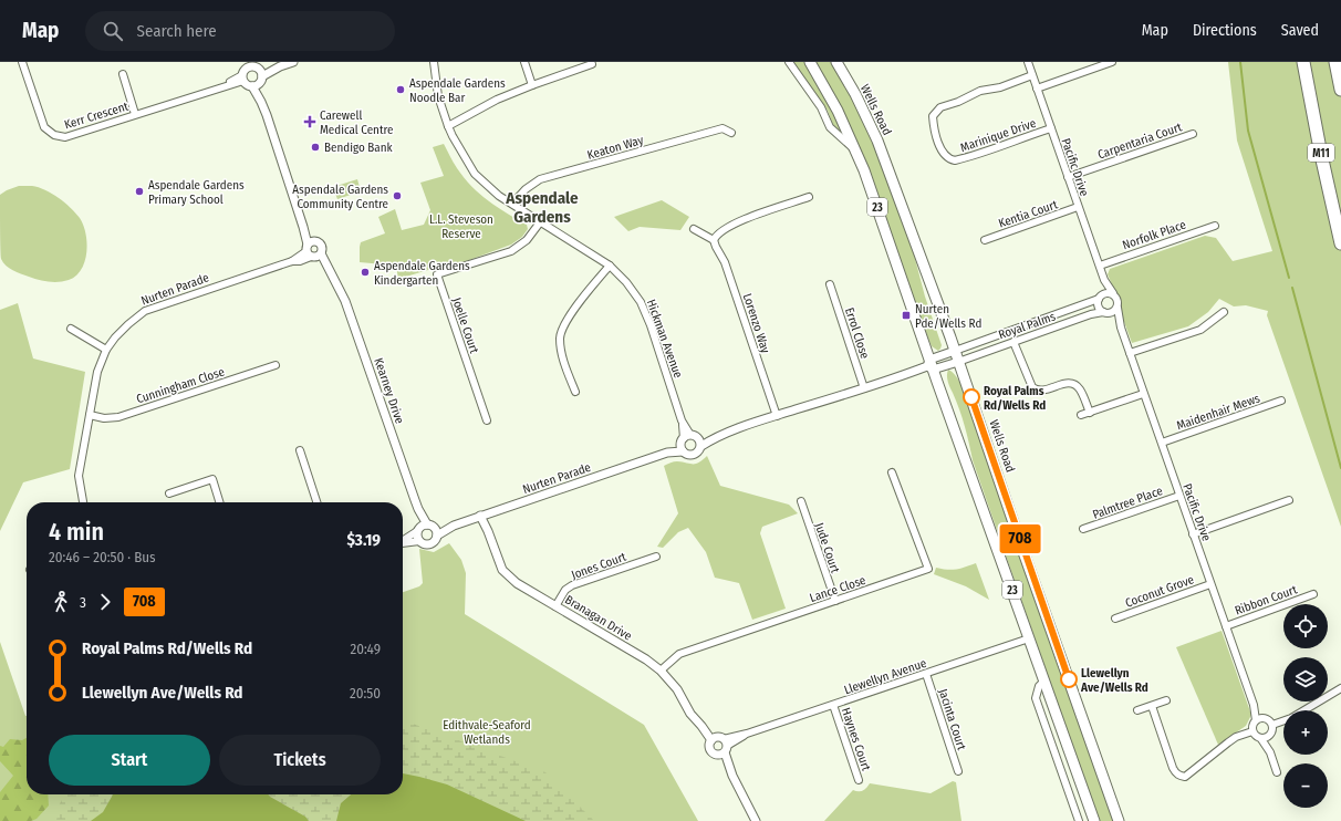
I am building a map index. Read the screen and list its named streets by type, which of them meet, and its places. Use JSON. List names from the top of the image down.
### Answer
{
  "streets": {
    "highway": ["M11"],
    "main road": ["Wells Road", "23"],
    "street": [
      "Kerr Crescent",
      "Marinique Drive",
      "Carpentaria Court",
      "Keaton Way",
      "Pacific Drive",
      "Kentia Court",
      "Norfolk Place",
      "Nurten Parade",
      "Lorenzo Way",
      "Joelle Court",
      "Royal Palms",
      "Errol Close",
      "Hickman Avenue",
      "Cunningham Close",
      "Kearney Drive",
      "Maidenhair Mews",
      "Palmtree Place",
      "Jude Court",
      "Jones Court",
      "Lance Close",
      "Coconut Grove",
      "Ribbon Court",
      "Branagan Drive",
      "Llewellyn Avenue",
      "Jacinta Court",
      "Haynes Court"
    ]
  },
  "crossings": [
    ["Wells Road", "Nurten Parade"],
    ["Wells Road", "Royal Palms"],
    ["Marinique Drive", "Pacific Drive"],
    ["Carpentaria Court", "Pacific Drive"],
    ["Keaton Way", "Hickman Avenue"],
    ["Pacific Drive", "Kentia Court"],
    ["Pacific Drive", "Norfolk Place"],
    ["Pacific Drive", "Royal Palms"],
    ["Pacific Drive", "Maidenhair Mews"],
    ["Pacific Drive", "Palmtree Place"],
    ["Pacific Drive", "Coconut Grove"],
    ["Pacific Drive", "Ribbon Court"],
    ["23", "Nurten Parade"],
    ["23", "Llewellyn Avenue"],
    ["Nurten Parade", "Lorenzo Way"],
    ["Nurten Parade", "Royal Palms"],
    ["Nurten Parade", "Errol Close"],
    ["Nurten Parade", "Hickman Avenue"],
    ["Nurten Parade", "Cunningham Close"],
    ["Nurten Parade", "Kearney Drive"],
    ["Nurten Parade", "Branagan Drive"],
    ["Joelle Court", "Hickman Avenue"],
    ["Jude Court", "Lance Close"],
    ["Jones Court", "Branagan Drive"],
    ["Lance Close", "Branagan Drive"],
    ["Branagan Drive", "Llewellyn Avenue"],
    ["Llewellyn Avenue", "Jacinta Court"],
    ["Llewellyn Avenue", "Haynes Court"]
  ],
  "districts": ["Aspendale Gardens"],
  "parks": ["L.L. Steveson Reserve", "Edithvale-Seaford Wetlands"],
  "places": {
    "other": [
      "Aspendale Gardens Noodle Bar",
      "Bendigo Bank",
      "Aspendale Gardens Primary School",
      "Aspendale Gardens Community Centre",
      "Aspendale Gardens Kindergarten",
      "Royal Palms Rd/Wells Rd",
      "Llewellyn Ave/Wells Rd"
    ],
    "health": ["Carewell Medical Centre"],
    "transit": ["Nurten Pde/Wells Rd"]
  },
  "lines": ["bus line 708"],
  "page": {
    "header": "Map",
    "search": "Search here",
    "nav": ["Map", "Directions", "Saved"],
    "on_map": "708",
    "heading": ["4 min", "20:46 – 20:50 · Bus", "$3.19"],
    "legs": ["3", "708"],
    "map_buttons": ["+", "−"],
    "list": [
      {
        "name": "Royal Palms Rd/Wells Rd",
        "value": "20:49"
      },
      {
        "name": "Llewellyn Ave/Wells Rd",
        "value": "20:50"
      }
    ],
    "buttons": ["Start", "Tickets"]
  }
}
